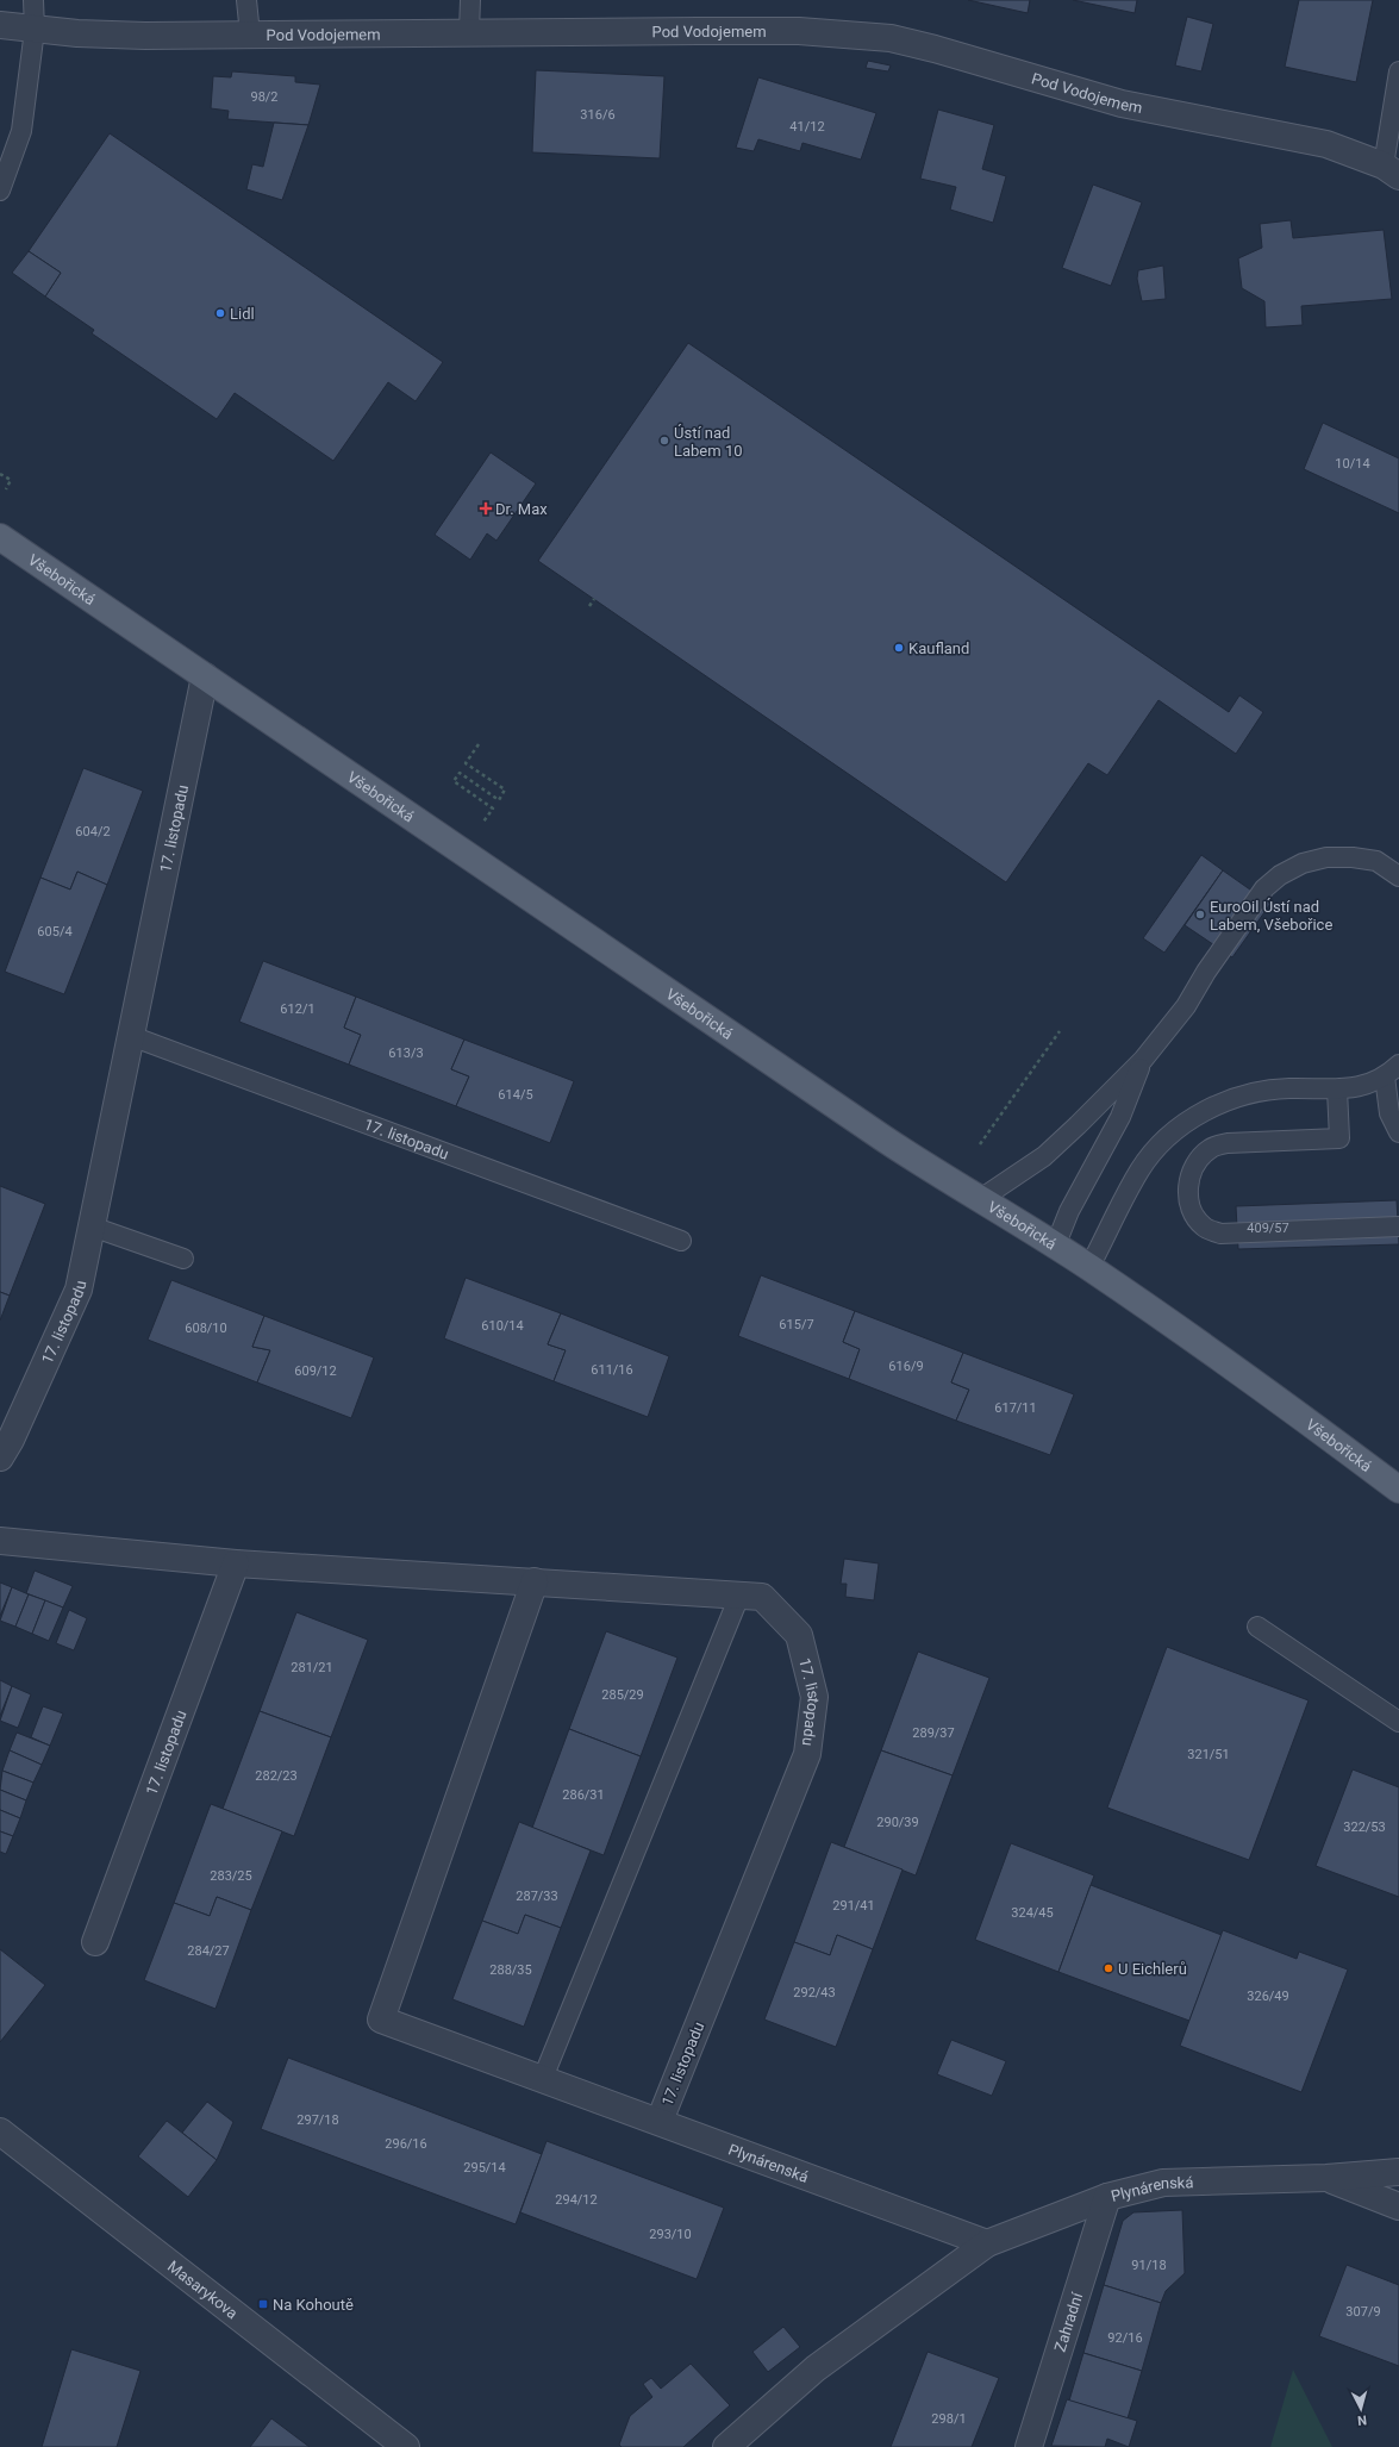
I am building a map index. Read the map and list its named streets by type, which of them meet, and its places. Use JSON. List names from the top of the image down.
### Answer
{
  "streets": {
    "main road": ["Všebořická"],
    "street": [
      "Pod Vodojemem",
      "17. listopadu",
      "Plynárenská",
      "Masarykova",
      "Zahradní"
    ]
  },
  "crossings": [
    ["Všebořická", "17. listopadu"],
    ["17. listopadu", "Plynárenská"],
    ["Plynárenská", "Zahradní"]
  ],
  "places": {
    "other": [
      "Lidl",
      "Ústí nad Labem 10",
      "Kaufland",
      "EuroOil Ústí nad Labem, Všebořice",
      "U Eichlerů"
    ],
    "health": ["Dr. Max"],
    "transit": ["Na Kohoutě"]
  },
  "house_numbers": [
    "98/2",
    "316/6",
    "41/12",
    "10/14",
    "604/2",
    "605/4",
    "612/1",
    "613/3",
    "614/5",
    "409/57",
    "615/7",
    "610/14",
    "608/10",
    "616/9",
    "611/16",
    "609/12",
    "617/11",
    "281/21",
    "285/29",
    "289/37",
    "321/51",
    "282/23",
    "286/31",
    "290/39",
    "322/53",
    "283/25",
    "287/33",
    "291/41",
    "324/45",
    "284/27",
    "288/35",
    "292/43",
    "326/49",
    "297/18",
    "296/16",
    "295/14",
    "294/12",
    "293/10",
    "91/18",
    "307/9",
    "92/16",
    "298/1"
  ],
  "north": "bottom"
}
